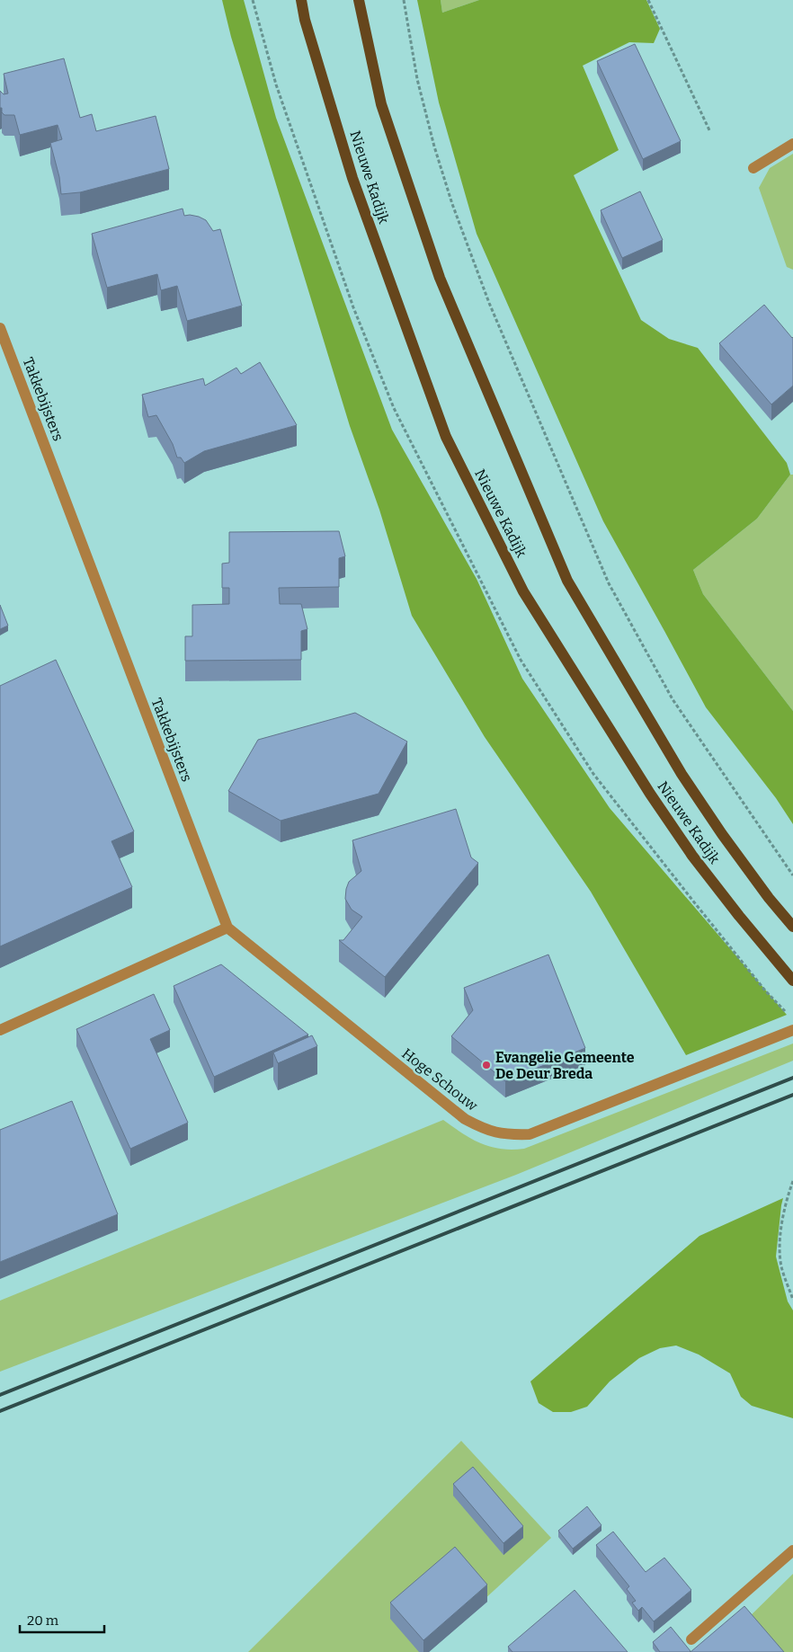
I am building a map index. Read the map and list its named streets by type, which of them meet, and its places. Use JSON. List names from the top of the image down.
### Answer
{
  "streets": {
    "main road": ["Nieuwe Kadijk"],
    "street": ["Takkebijsters", "Hoge Schouw"]
  },
  "crossings": [
    ["Takkebijsters", "Hoge Schouw"]
  ],
  "places": ["Evangelie Gemeente De Deur Breda"],
  "scale_bar": "20 m"
}
